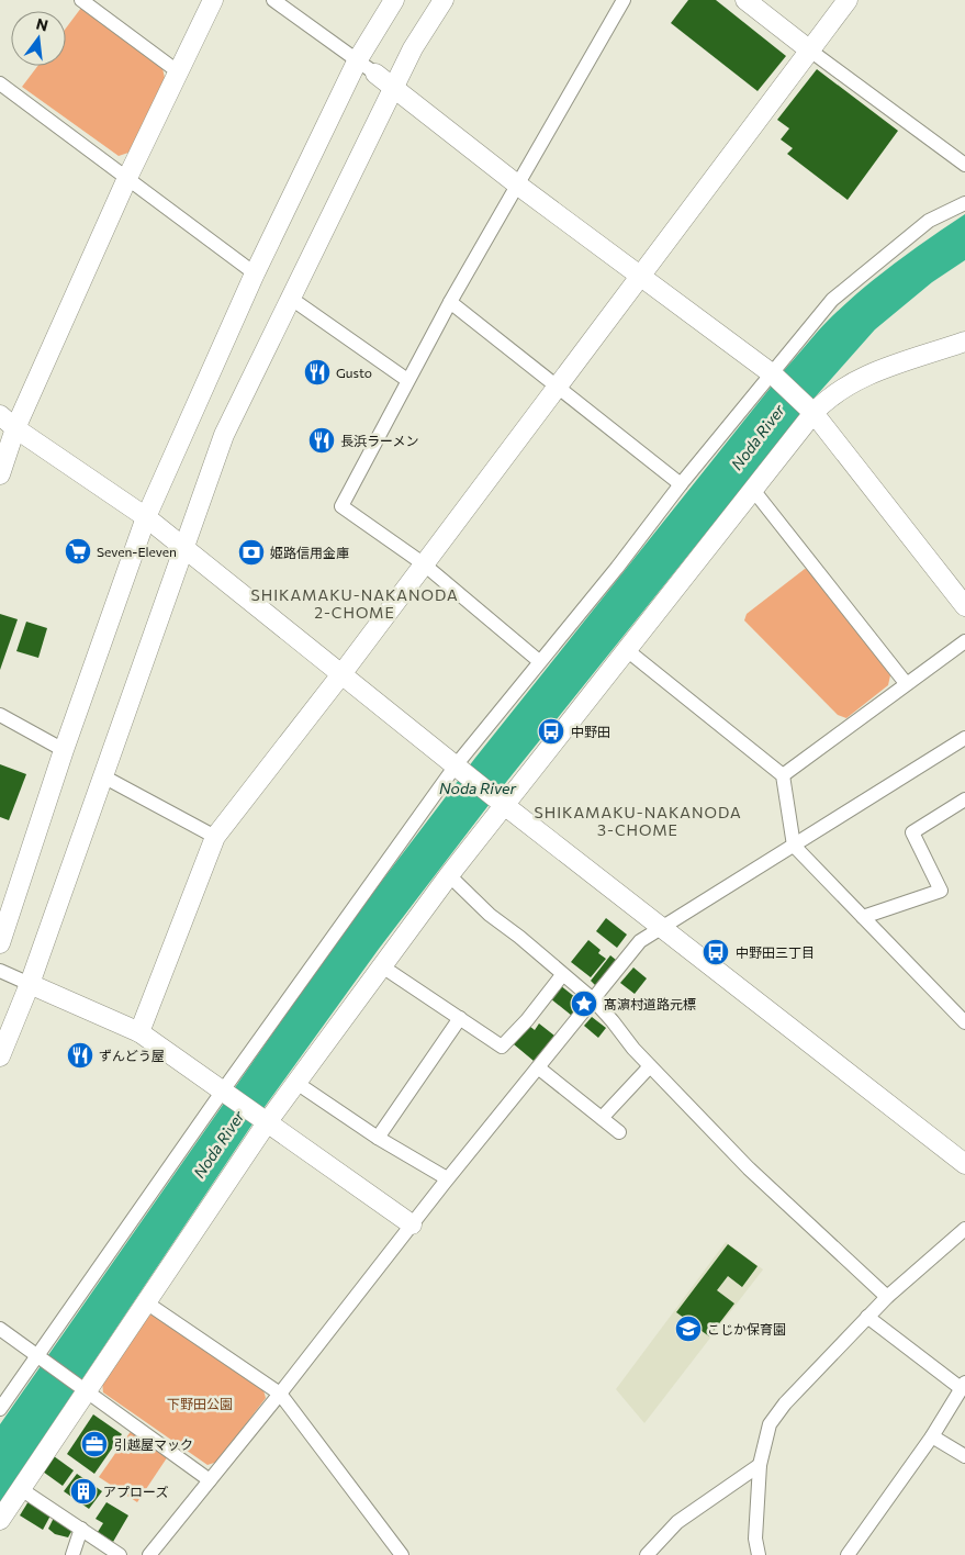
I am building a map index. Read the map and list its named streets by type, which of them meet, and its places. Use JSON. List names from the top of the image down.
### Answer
{
  "districts": ["SHIKAMAKU-NAKANODA 2-CHOME", "SHIKAMAKU-NAKANODA 3-CHOME"],
  "water": ["Noda River"],
  "parks": ["下野田公園"],
  "places": {
    "restaurant": ["Gusto", "長浜ラーメン", "ずんどう屋"],
    "supermarket": ["Seven-Eleven"],
    "bank": ["姫路信用金庫"],
    "bus stop": ["中野田", "中野田三丁目"],
    "place": ["髙濵村道路元標"],
    "school or university": ["こじか保育園"],
    "office": ["引越屋マック"],
    "building": ["アプローズ"]
  },
  "north": "top"
}
